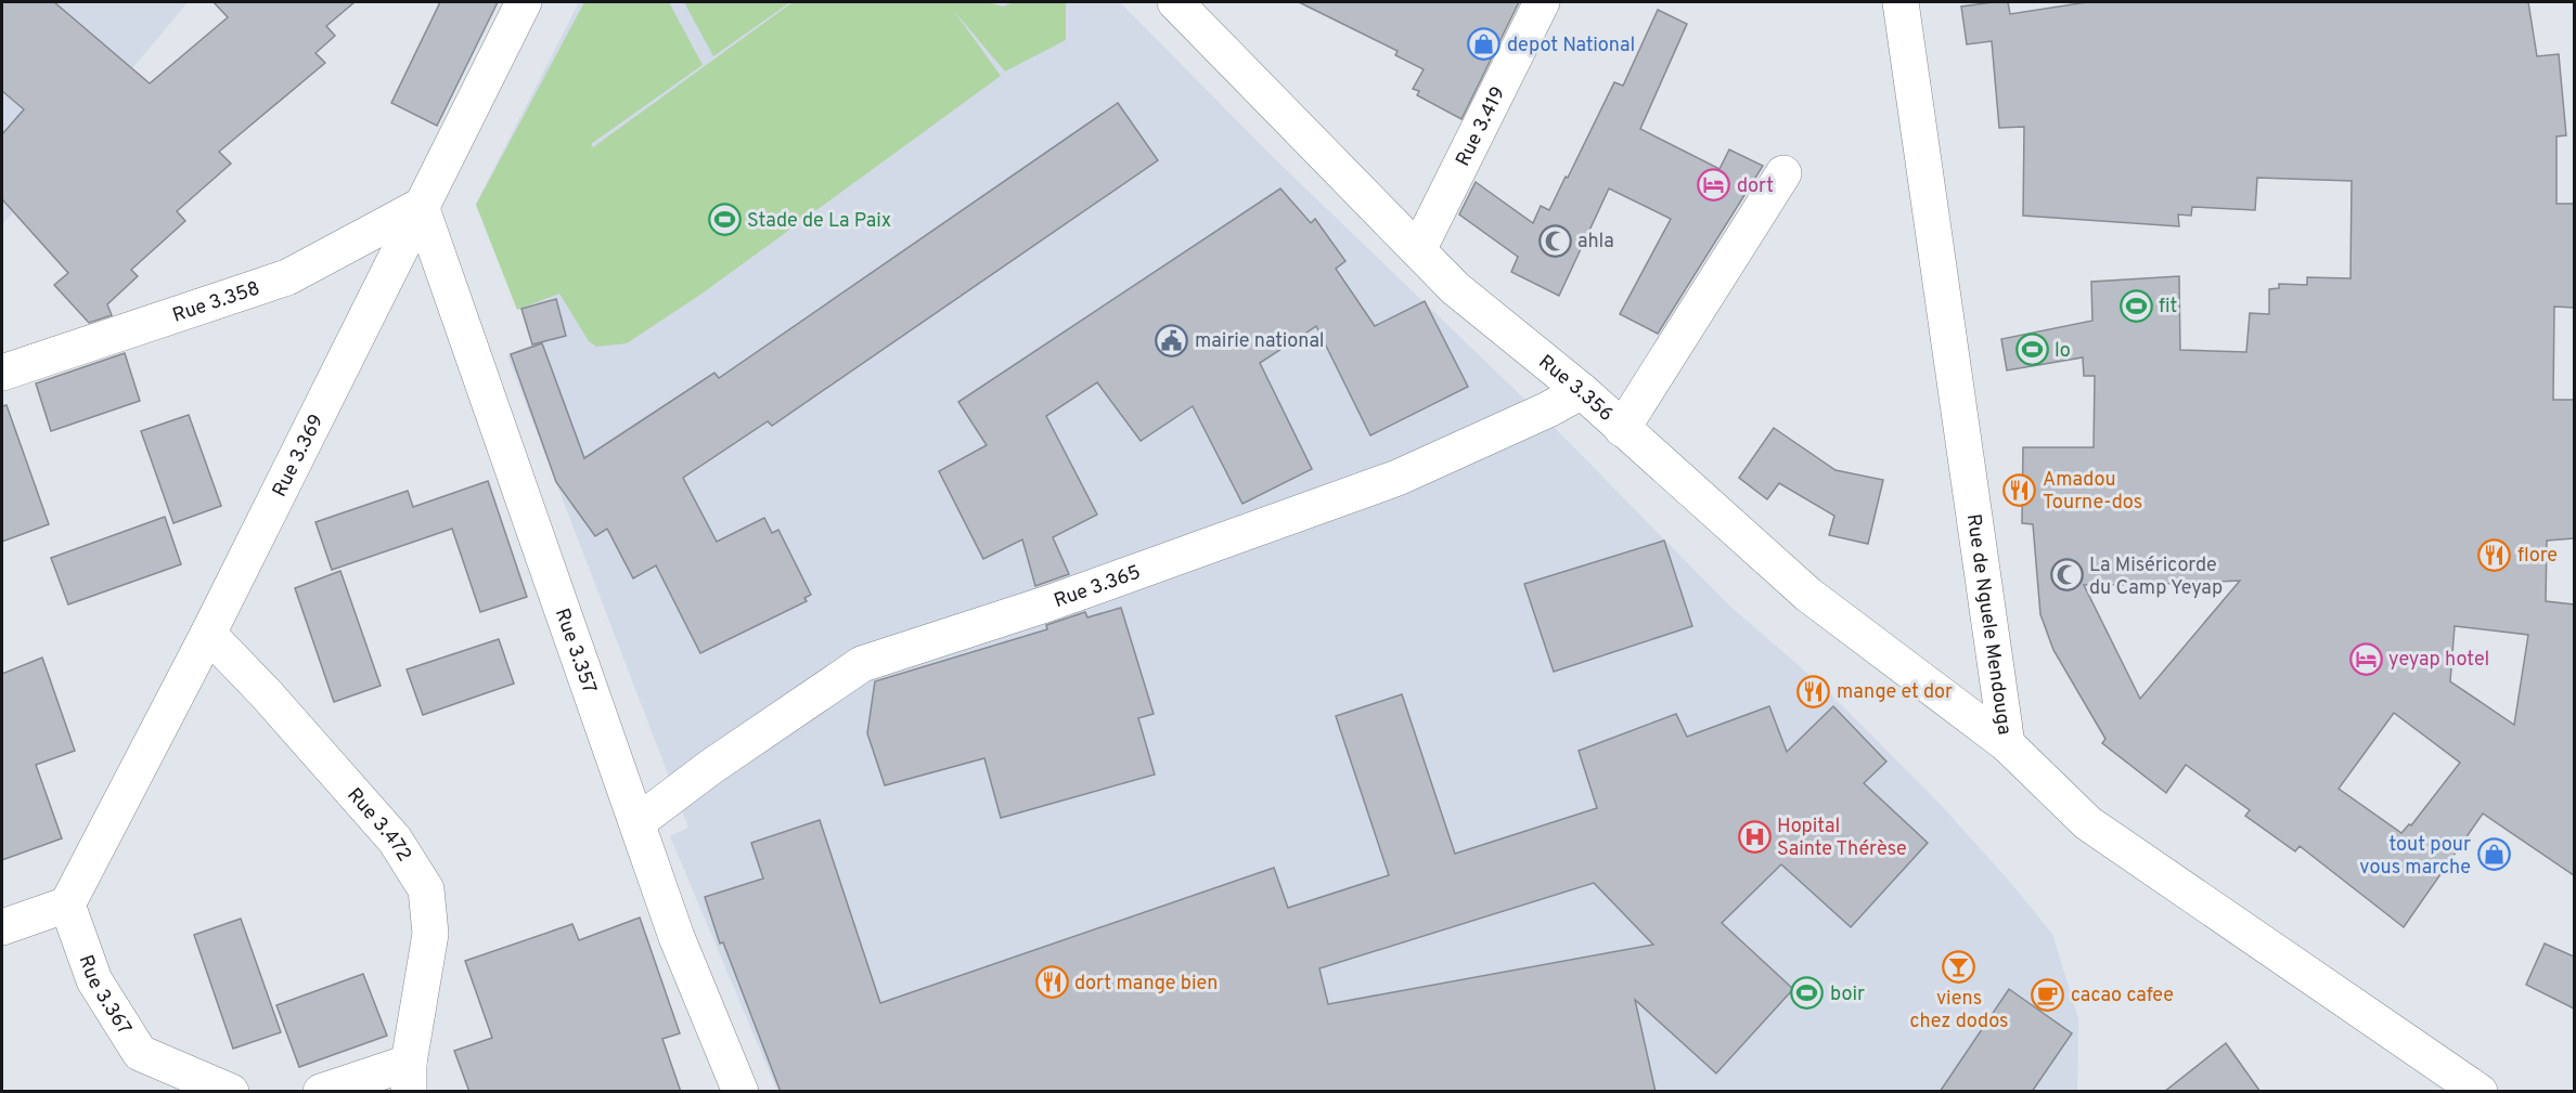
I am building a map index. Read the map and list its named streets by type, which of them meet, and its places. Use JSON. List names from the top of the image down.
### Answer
{
  "streets": {
    "street": [
      "Rue 3.419",
      "Rue 3.358",
      "Rue 3.356",
      "Rue 3.369",
      "Rue 3.365",
      "Rue de Nguele Mendouga",
      "Rue 3.357",
      "Rue 3.472",
      "Rue 3.367"
    ]
  },
  "crossings": [
    ["Rue 3.419", "Rue 3.356"],
    ["Rue 3.358", "Rue 3.369"],
    ["Rue 3.358", "Rue 3.357"],
    ["Rue 3.356", "Rue 3.365"],
    ["Rue 3.356", "Rue de Nguele Mendouga"],
    ["Rue 3.369", "Rue 3.357"],
    ["Rue 3.369", "Rue 3.472"],
    ["Rue 3.369", "Rue 3.367"],
    ["Rue 3.365", "Rue 3.357"]
  ],
  "places": {
    "shop": ["depot National", "tout pour vous marche"],
    "hotel": ["dort", "yeyap hotel"],
    "sports": [
      "Stade de La Paix",
      "fit",
      "lo",
      "boir"
    ],
    "mosque": ["ahla", "La Miséricorde du Camp Yeyap"],
    "public building": ["mairie national"],
    "restaurant": [
      "Amadou Tourne-dos",
      "flore",
      "mange et dor",
      "dort mange bien"
    ],
    "hospital": ["Hopital Sainte Thérèse"],
    "bar": ["viens chez dodos"],
    "cafe": ["cacao cafee"]
  }
}
